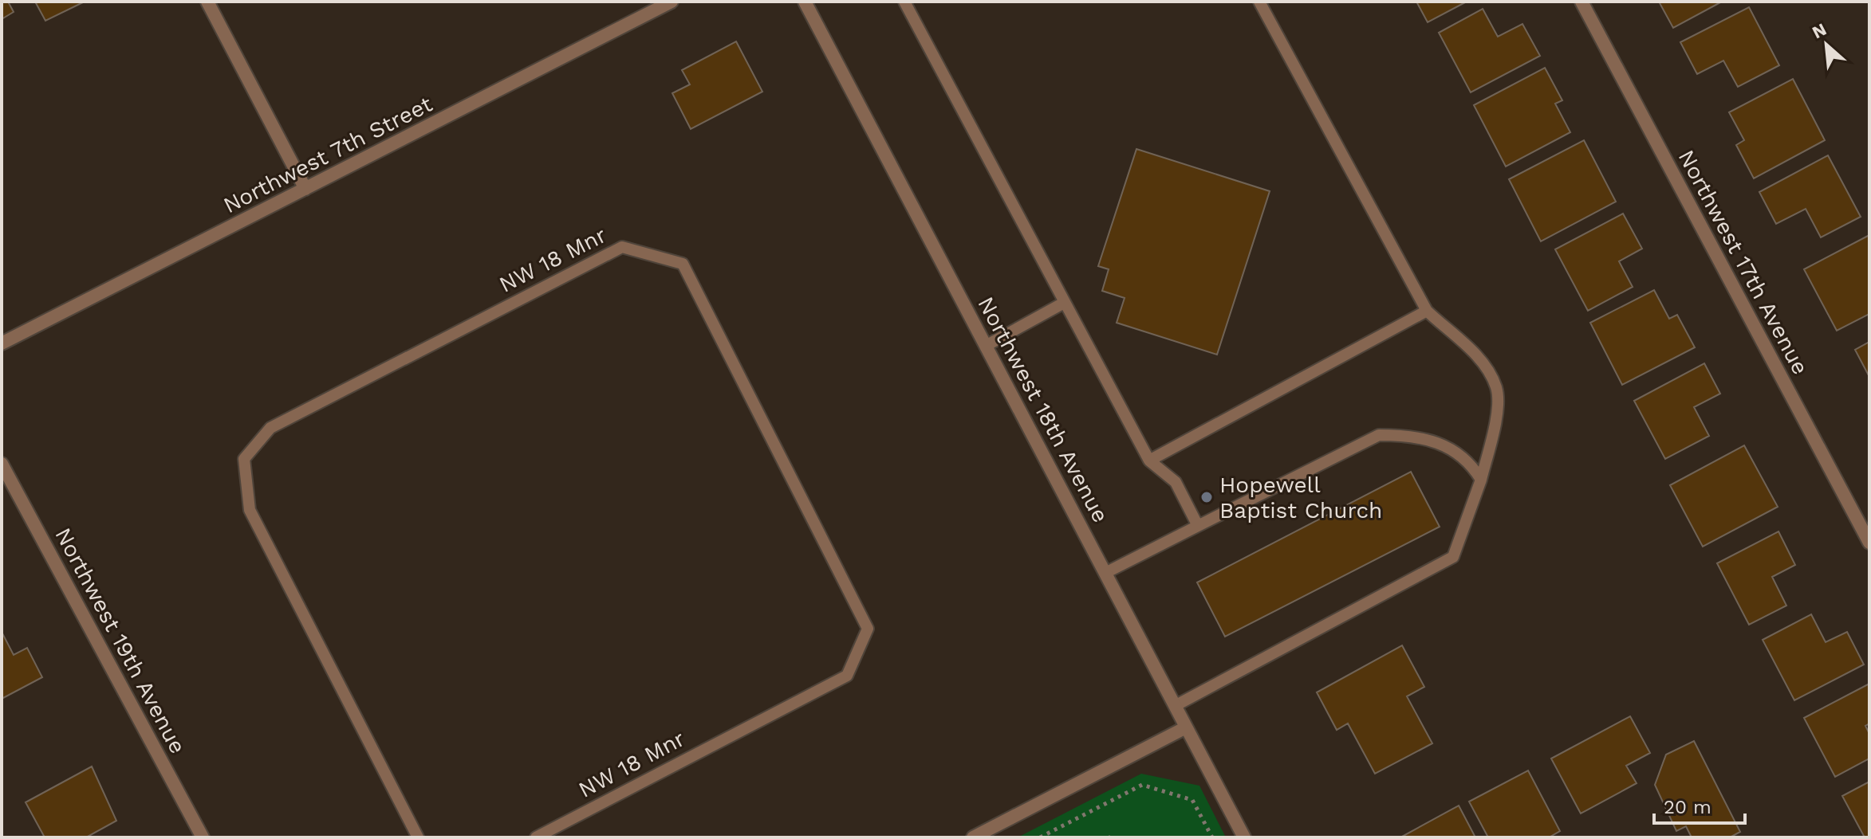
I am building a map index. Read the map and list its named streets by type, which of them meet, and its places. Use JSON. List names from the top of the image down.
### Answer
{
  "streets": {
    "street": [
      "Northwest 7th Street",
      "Northwest 17th Avenue",
      "Northwest 18th Avenue",
      "Northwest 19th Avenue"
    ],
    "lane": ["NW 18 Mnr"]
  },
  "places": ["Hopewell Baptist Church"],
  "scale_bar": "20 m",
  "north": "top left"
}
